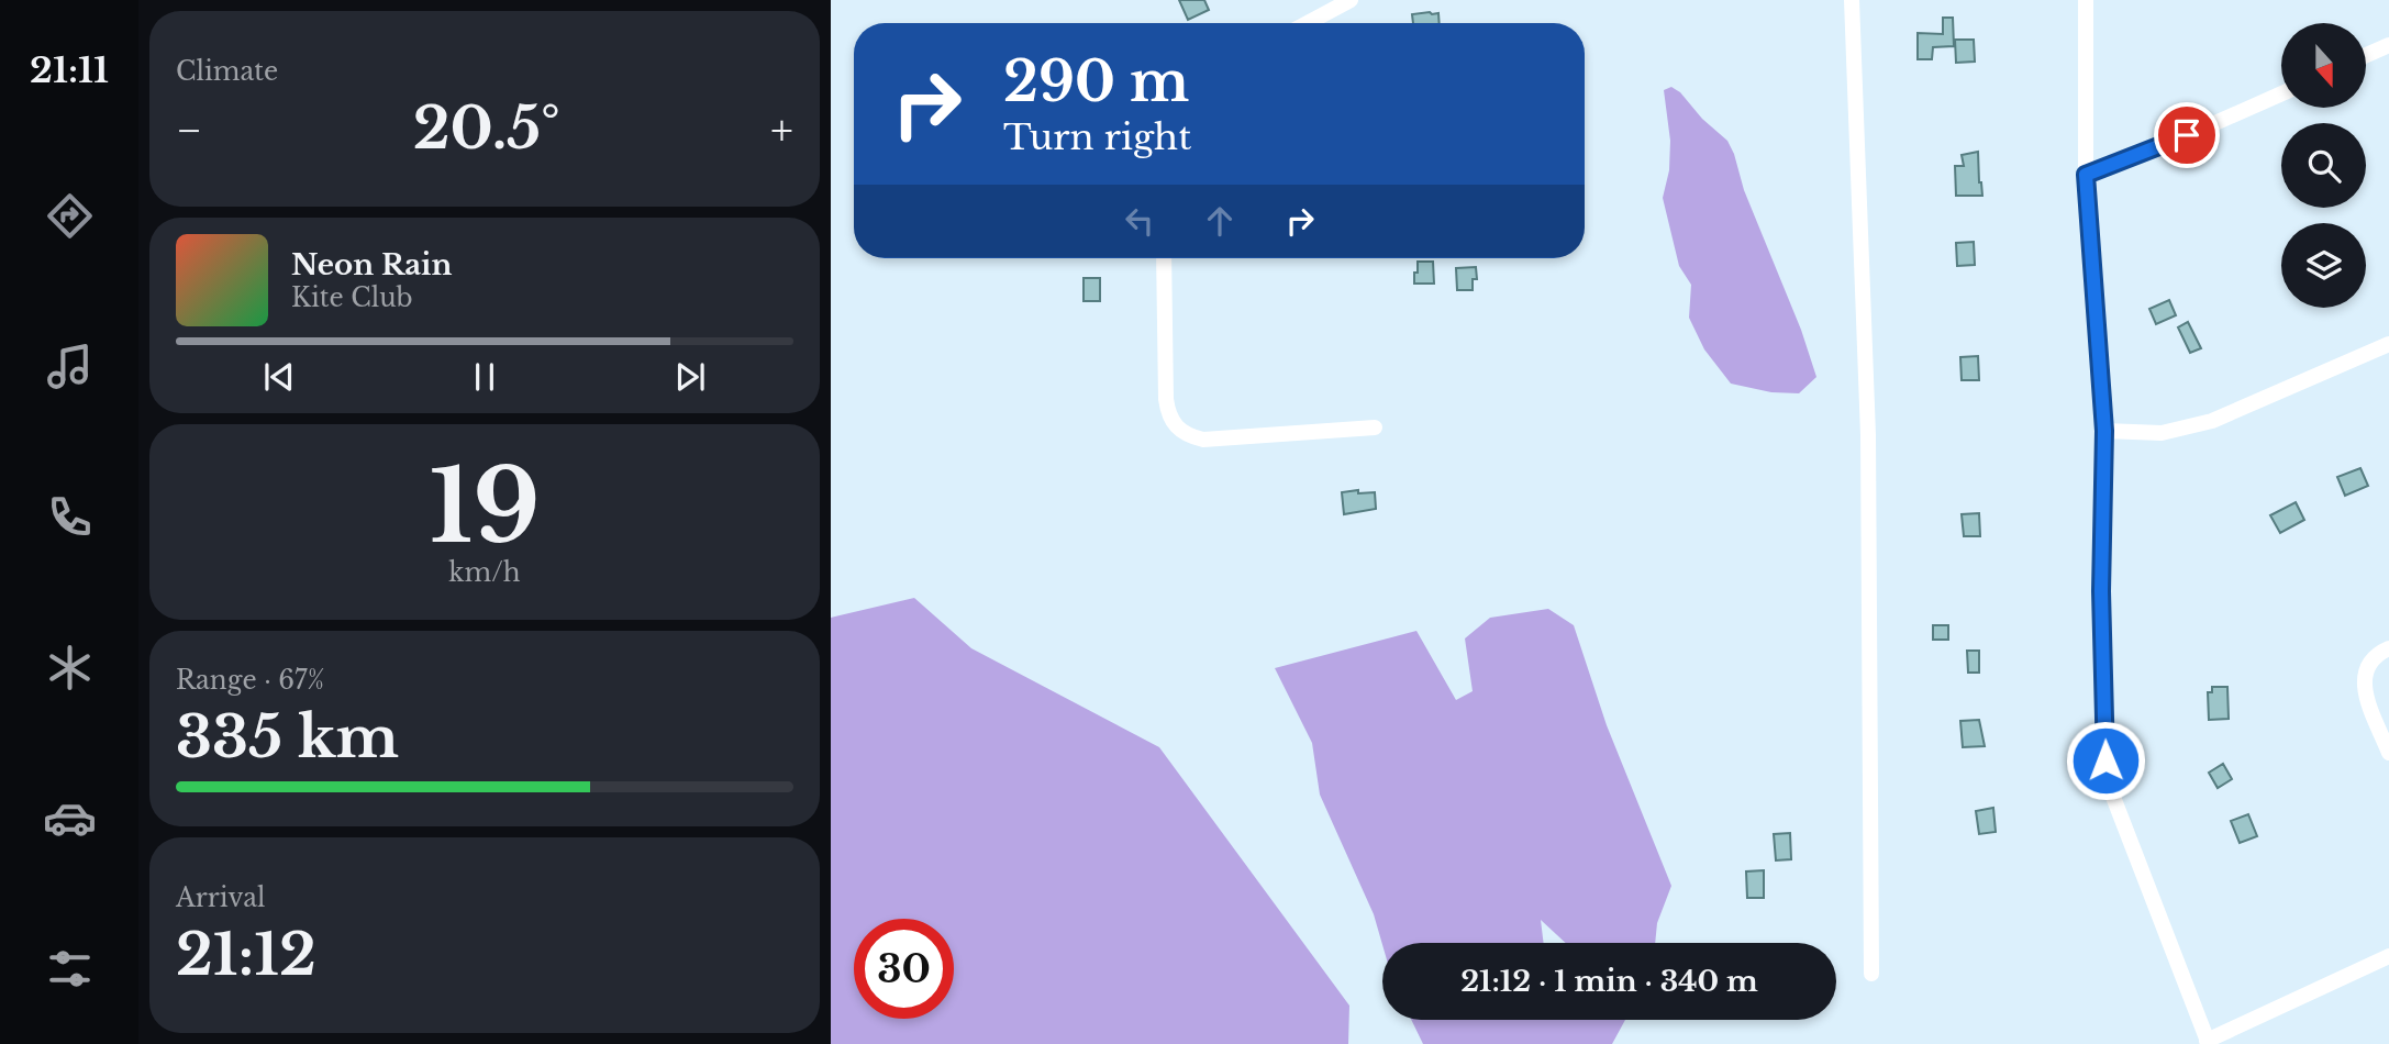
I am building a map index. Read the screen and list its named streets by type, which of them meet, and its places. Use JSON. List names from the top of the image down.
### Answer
{
  "north": "bottom",
  "page": {
    "tabs": "21:11",
    "tile": [
      "Climate",
      ["19", "km/h"],
      ["Range · 67%", "335 km"],
      ["Arrival", "21:12"]
    ],
    "turn": ["290 m", "Turn right"],
    "heat": ["−", "20.5°", "+"],
    "song": ["Neon Rain", "Kite Club"],
    "limit": "30",
    "trip": "21:12 · 1 min · 340 m"
  }
}
